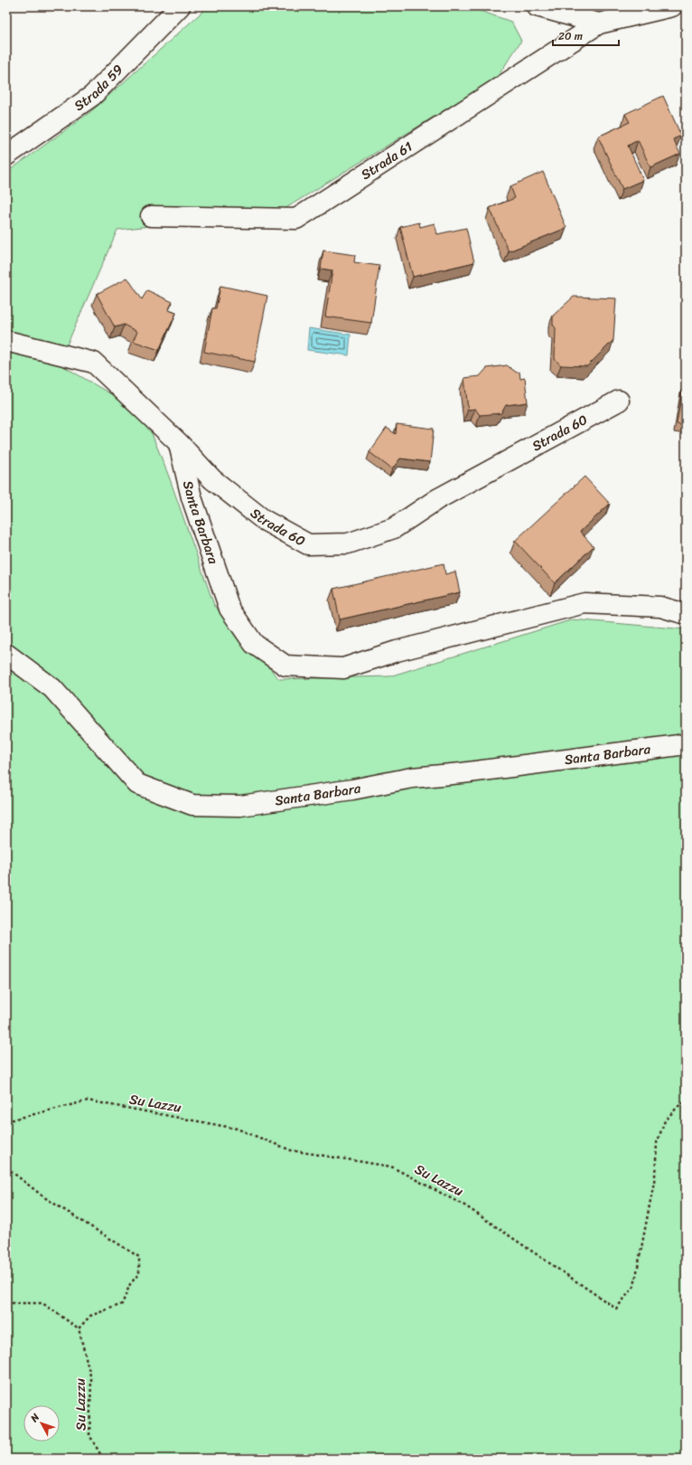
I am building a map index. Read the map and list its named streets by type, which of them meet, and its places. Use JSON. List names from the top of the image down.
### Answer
{
  "streets": {
    "street": [
      "Strada 59",
      "Strada 61",
      "Strada 60",
      "Santa Barbara"
    ],
    "path": ["Su Lazzu"]
  },
  "crossings": [
    ["Strada 60", "Santa Barbara"]
  ],
  "scale_bar": "20 m",
  "north": "top left"
}
